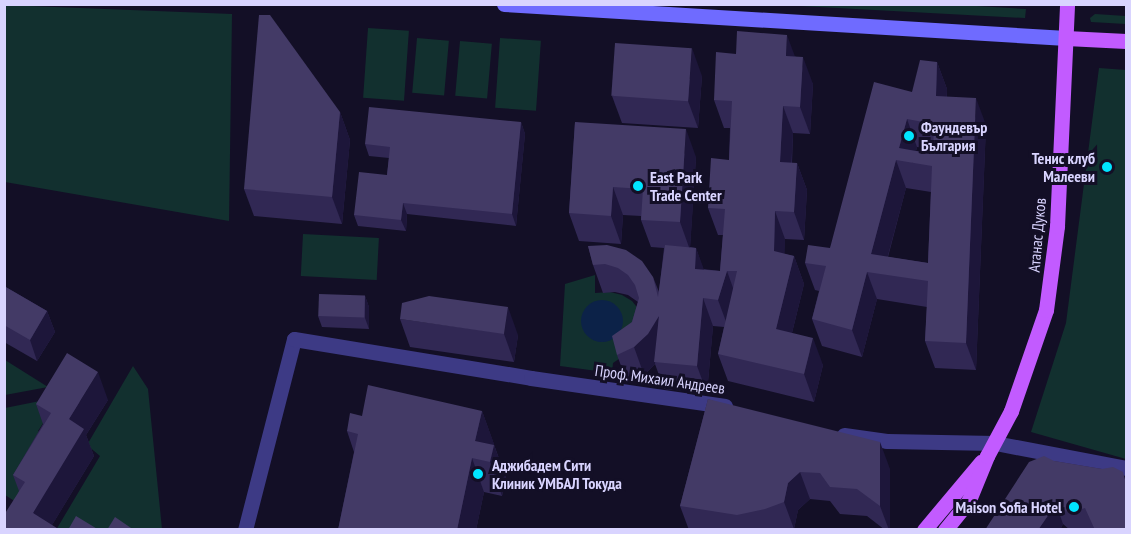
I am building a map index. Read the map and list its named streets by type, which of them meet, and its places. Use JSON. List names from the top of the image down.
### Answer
{
  "streets": {
    "main road": ["Атанас Дуков"],
    "street": ["Проф. Михаил Андреев"]
  },
  "places": [
    "Фаундевър България",
    "Тенис клуб Малееви",
    "East Park Trade Center",
    "Аджибадем Сити Клиник УМБАЛ Токуда",
    "Maison Sofia Hotel"
  ]
}
